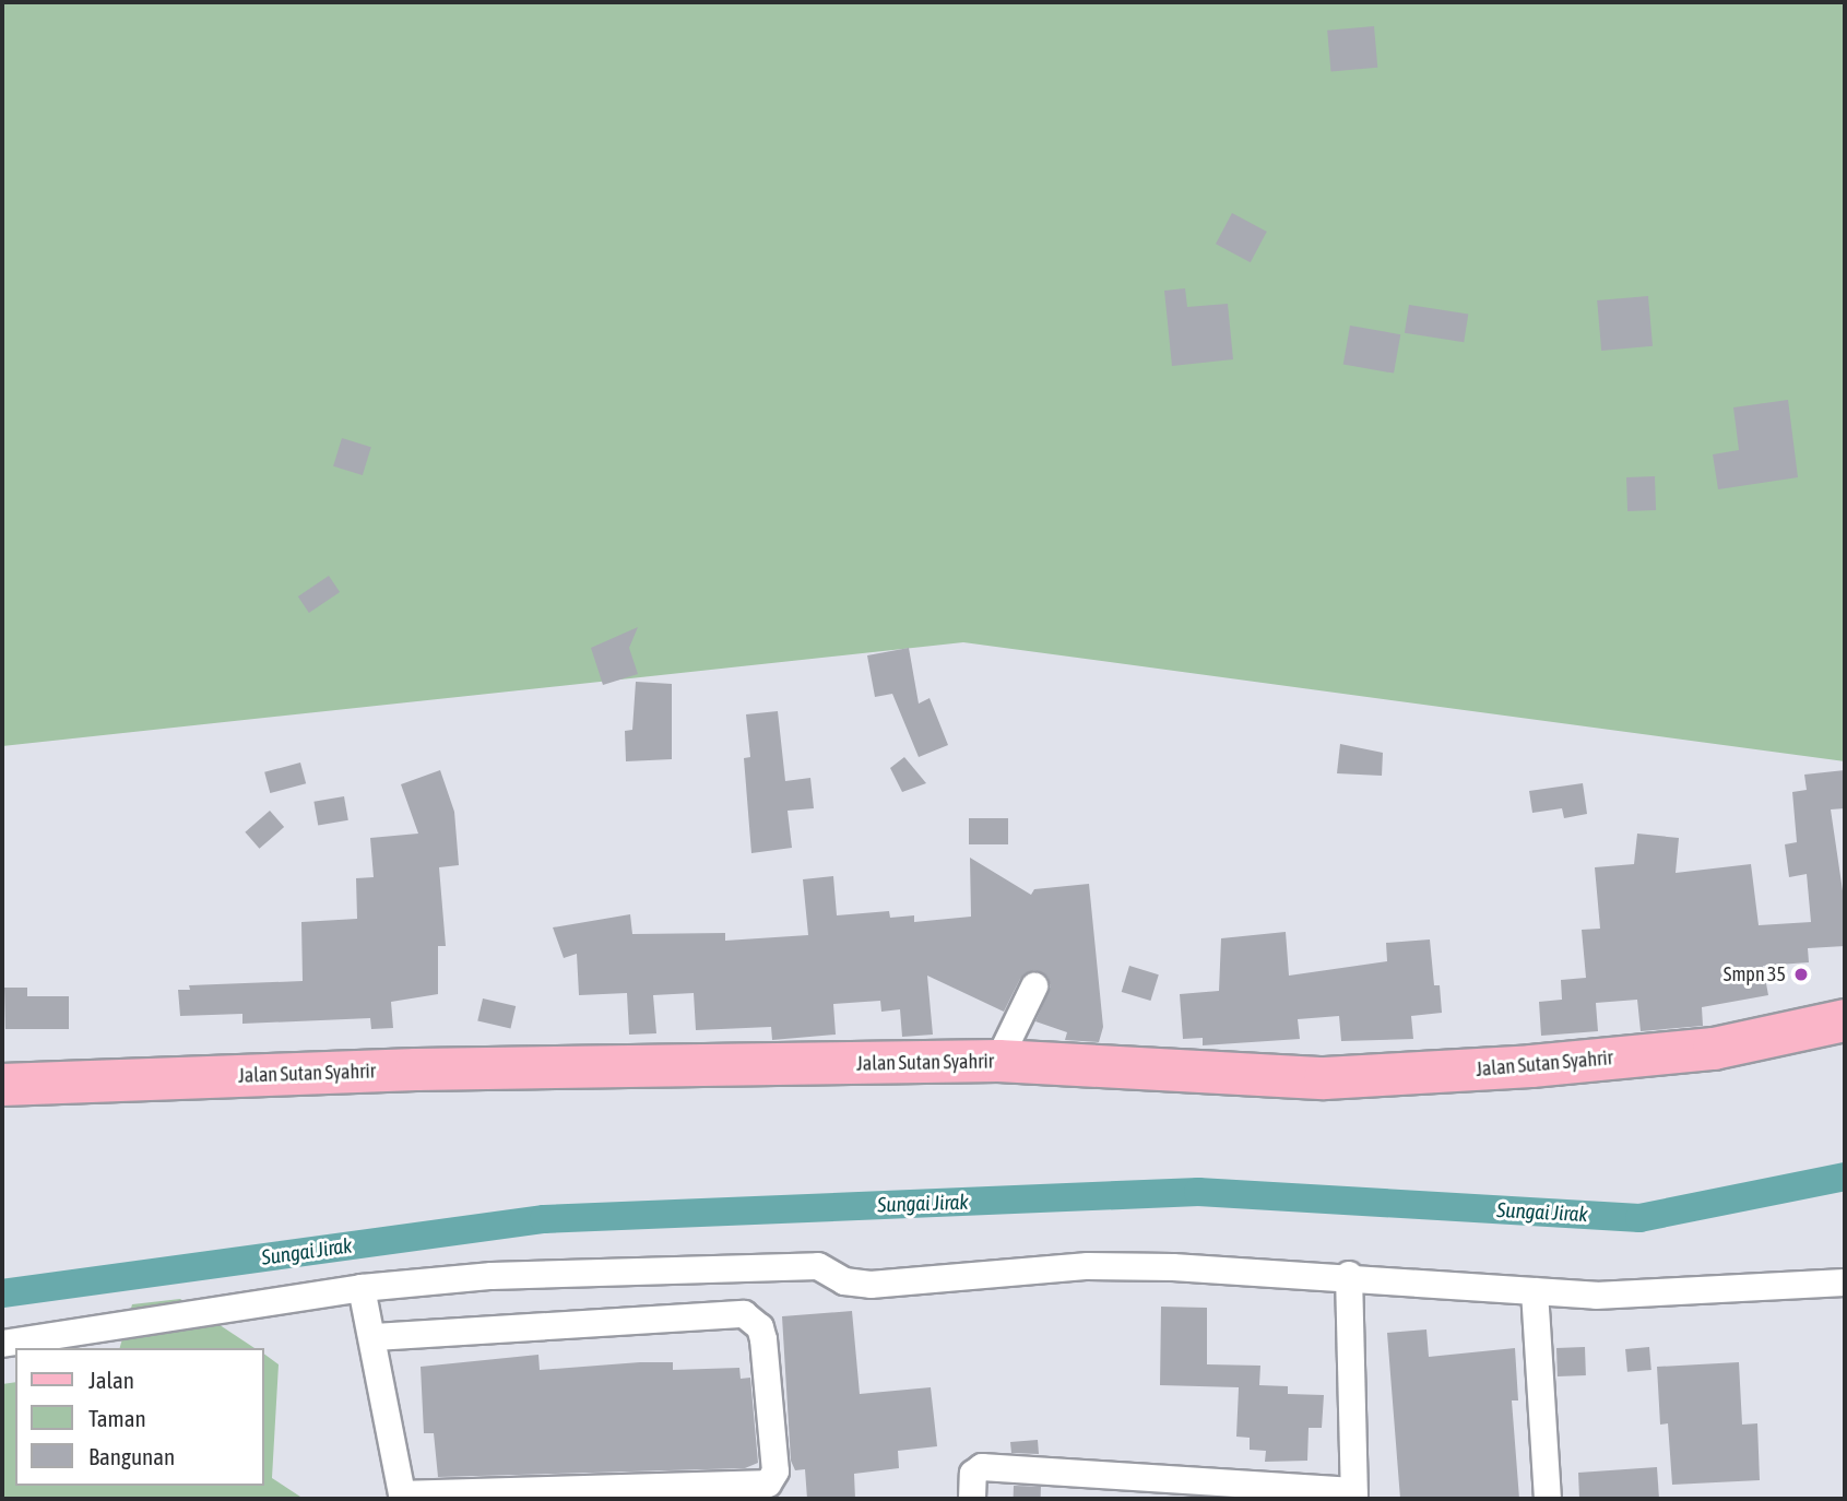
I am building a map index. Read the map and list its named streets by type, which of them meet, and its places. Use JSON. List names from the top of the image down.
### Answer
{
  "streets": {
    "main road": ["Jalan Sutan Syahrir"]
  },
  "water": ["Sungai Jirak"],
  "places": ["Smpn 35"],
  "legend": ["Jalan", "Taman", "Bangunan"]
}
